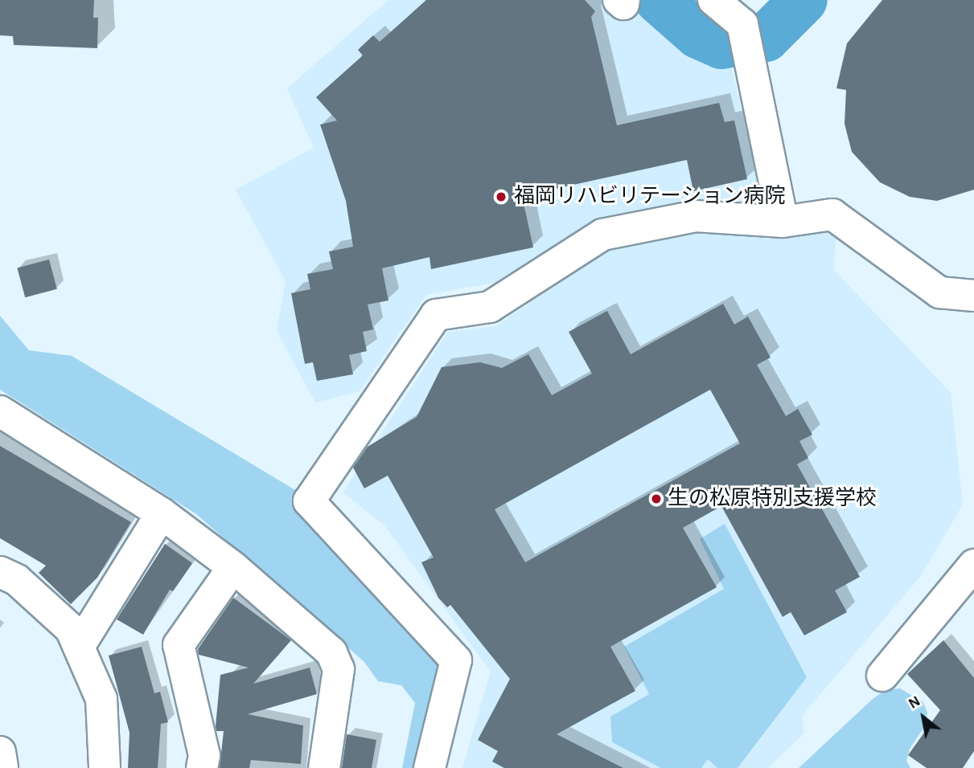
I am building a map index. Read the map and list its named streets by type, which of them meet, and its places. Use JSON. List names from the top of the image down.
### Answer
{
  "places": ["福岡リハビリテーション病院", "生の松原特別支援学校"],
  "north": "top left"
}
